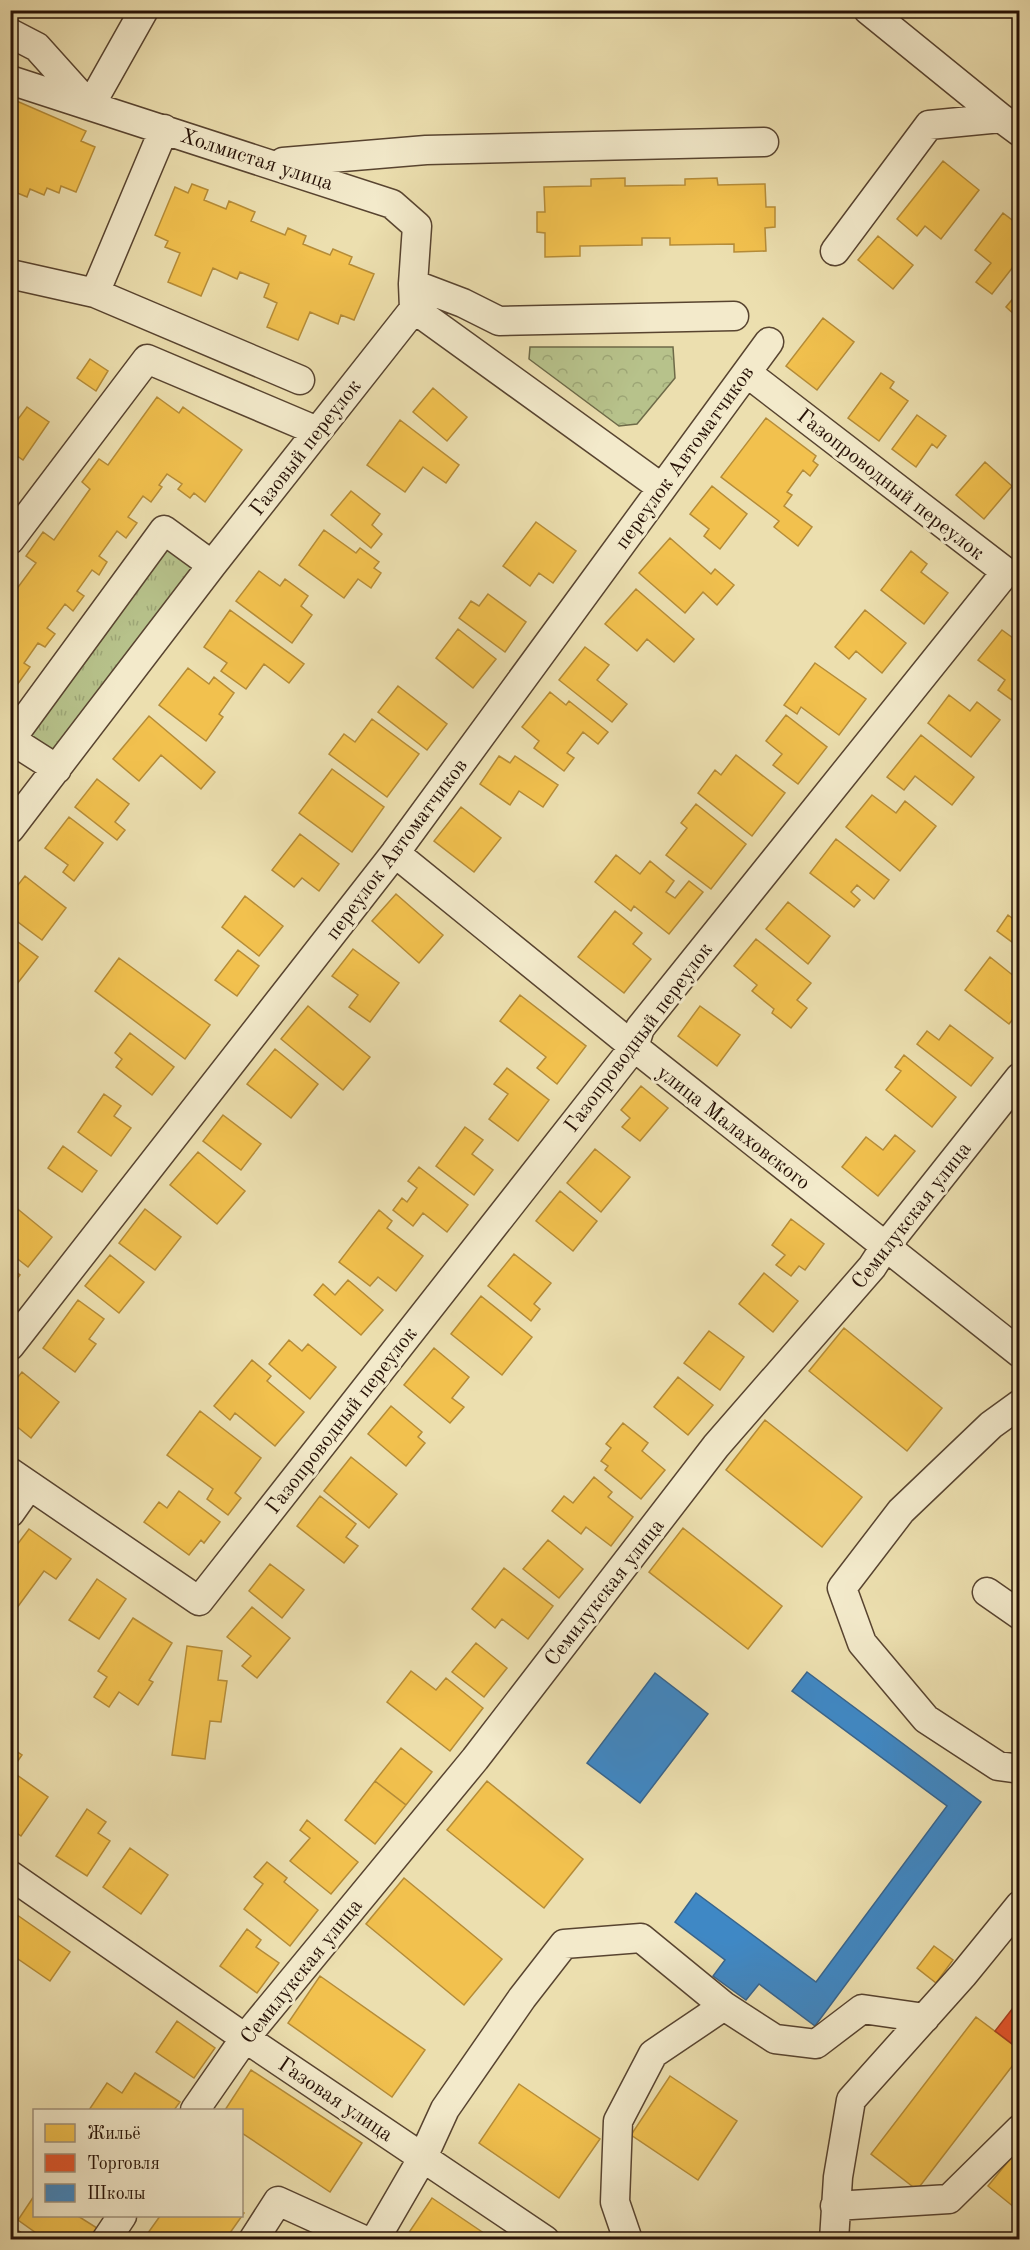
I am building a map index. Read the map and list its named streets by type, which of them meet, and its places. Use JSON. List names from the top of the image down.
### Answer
{
  "streets": {
    "street": [
      "Холмистая улица",
      "Газовый переулок",
      "переулок Автоматчиков",
      "Газопроводный переулок",
      "улица Малаховского",
      "Семилукская улица",
      "Газовая улица"
    ]
  },
  "crossings": [
    ["Холмистая улица", "Газовый переулок"],
    ["переулок Автоматчиков", "Газопроводный переулок"],
    ["переулок Автоматчиков", "улица Малаховского"],
    ["Газопроводный переулок", "улица Малаховского"],
    ["улица Малаховского", "Семилукская улица"],
    ["Семилукская улица", "Газовая улица"]
  ],
  "legend": ["Жильё", "Торговля", "Школы"]
}
